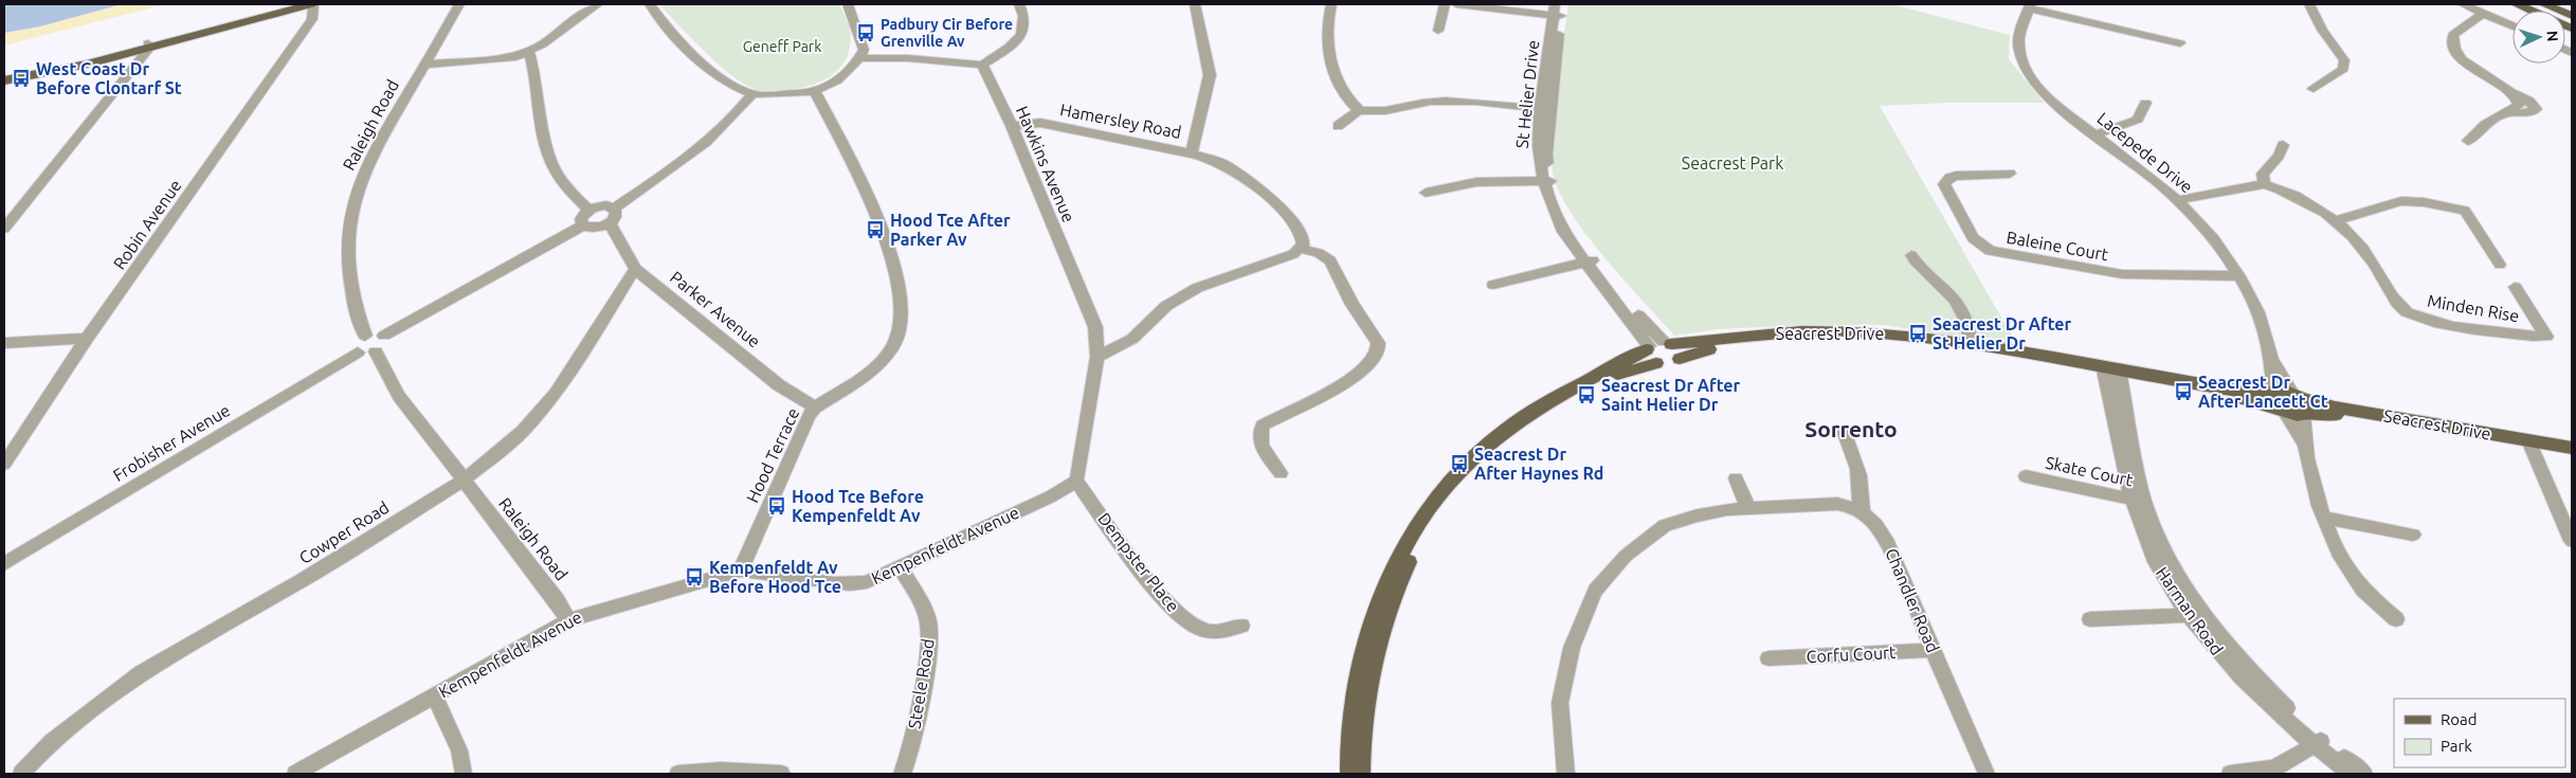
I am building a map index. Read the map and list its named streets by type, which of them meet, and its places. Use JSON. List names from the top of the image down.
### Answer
{
  "streets": {
    "main road": ["Seacrest Drive"],
    "street": [
      "St Helier Drive",
      "Hamersley Road",
      "Raleigh Road",
      "Lacepede Drive",
      "Hawkins Avenue",
      "Robin Avenue",
      "Baleine Court",
      "Minden Rise",
      "Parker Avenue",
      "Frobisher Avenue",
      "Hood Terrace",
      "Skate Court",
      "Cowper Road",
      "Kempenfeldt Avenue",
      "Dempster Place",
      "Chandler Road",
      "Harman Road",
      "Corfu Court",
      "Steele Road"
    ]
  },
  "crossings": [
    ["St Helier Drive", "Seacrest Drive"],
    ["Hamersley Road", "Hawkins Avenue"],
    ["Raleigh Road", "Cowper Road"],
    ["Raleigh Road", "Kempenfeldt Avenue"],
    ["Lacepede Drive", "Baleine Court"],
    ["Lacepede Drive", "Seacrest Drive"],
    ["Parker Avenue", "Hood Terrace"],
    ["Parker Avenue", "Cowper Road"],
    ["Seacrest Drive", "Harman Road"],
    ["Hood Terrace", "Kempenfeldt Avenue"],
    ["Skate Court", "Harman Road"],
    ["Kempenfeldt Avenue", "Dempster Place"],
    ["Kempenfeldt Avenue", "Steele Road"],
    ["Chandler Road", "Corfu Court"]
  ],
  "districts": ["Sorrento"],
  "parks": ["Geneff Park", "Seacrest Park"],
  "places": {
    "bus stop": [
      "Padbury Cir Before Grenville Av",
      "West Coast Dr Before Clontarf St",
      "Hood Tce After Parker Av",
      "Seacrest Dr After St Helier Dr",
      "Seacrest Dr After Lancett Ct",
      "Seacrest Dr After Saint Helier Dr",
      "Seacrest Dr After Haynes Rd",
      "Hood Tce Before Kempenfeldt Av",
      "Kempenfeldt Av Before Hood Tce"
    ]
  },
  "legend": ["Road", "Park"],
  "north": "right"
}
